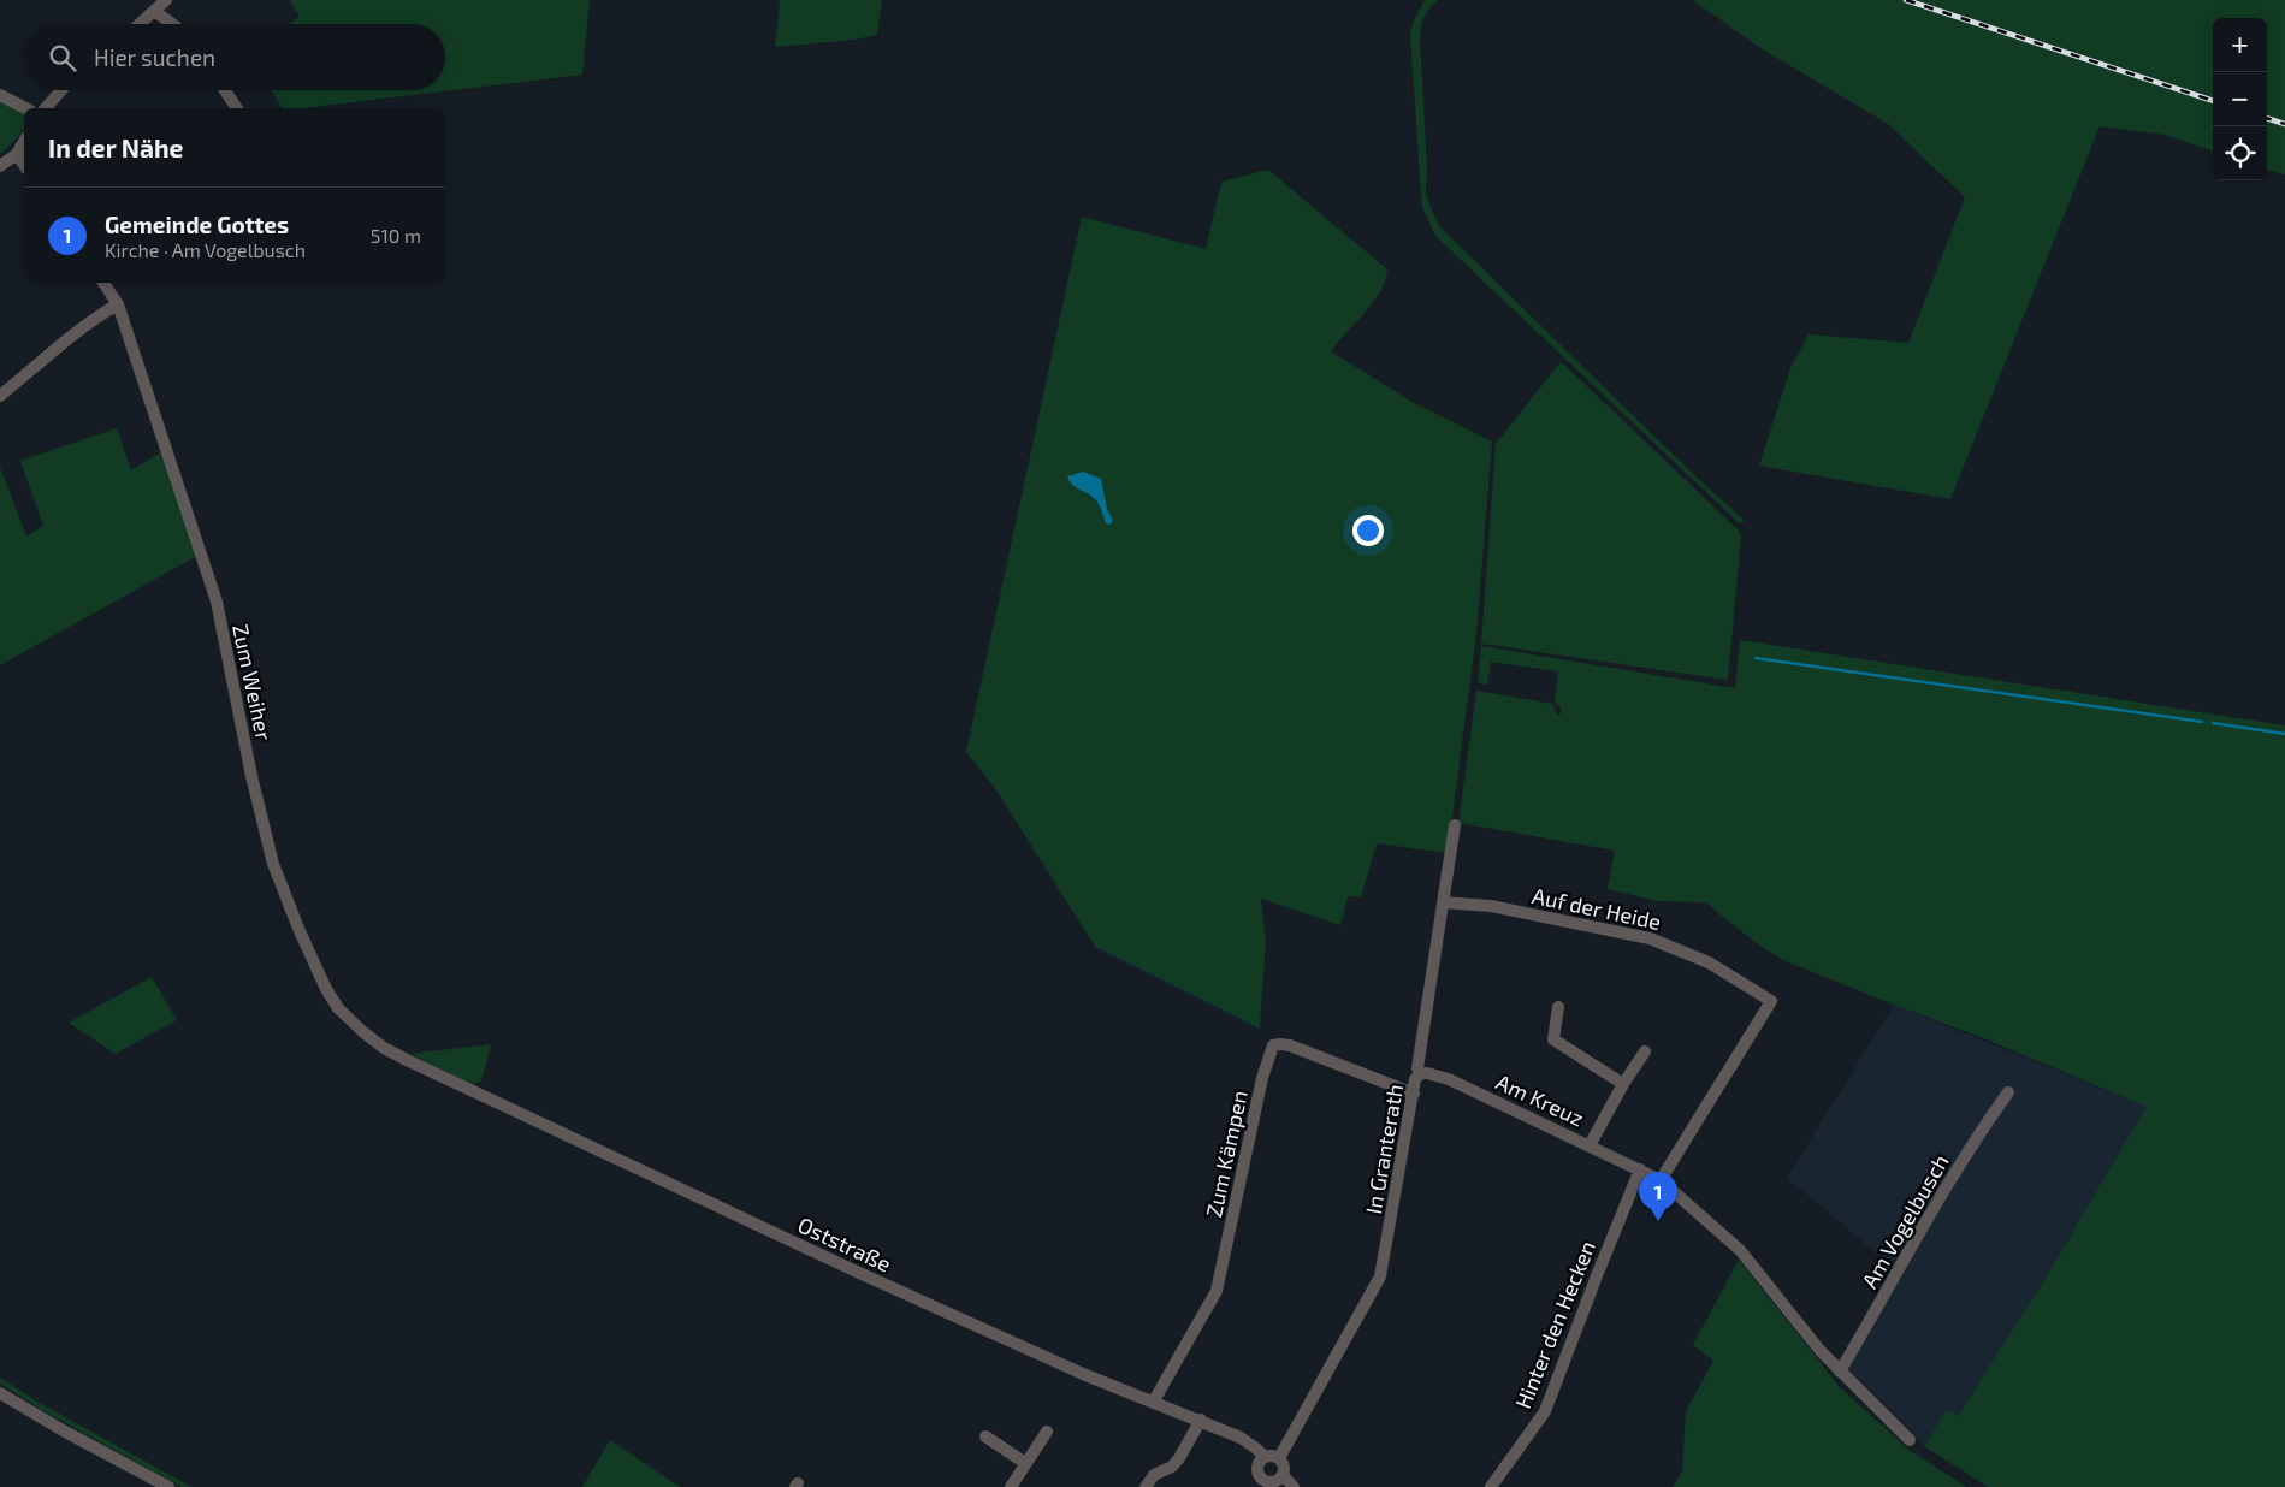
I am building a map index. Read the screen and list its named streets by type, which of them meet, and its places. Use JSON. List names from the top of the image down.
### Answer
{
  "streets": {
    "street": [
      "Zum Weiher",
      "Auf der Heide",
      "Am Kreuz",
      "In Granterath",
      "Zum Kämpen",
      "Am Vogelbusch",
      "Oststraße",
      "Hinter den Hecken"
    ]
  },
  "crossings": [
    ["Zum Weiher", "Oststraße"],
    ["Auf der Heide", "In Granterath"],
    ["Am Kreuz", "In Granterath"],
    ["Am Kreuz", "Hinter den Hecken"],
    ["In Granterath", "Zum Kämpen"],
    ["In Granterath", "Oststraße"],
    ["Zum Kämpen", "Oststraße"]
  ],
  "page": {
    "map_buttons": ["+", "−"],
    "search": "Hier suchen",
    "heading": "In der Nähe",
    "list": [
      {
        "mark": "1",
        "name": "Gemeinde Gottes",
        "note": "Kirche · Am Vogelbusch",
        "value": "510 m"
      }
    ],
    "pins": "1"
  }
}
